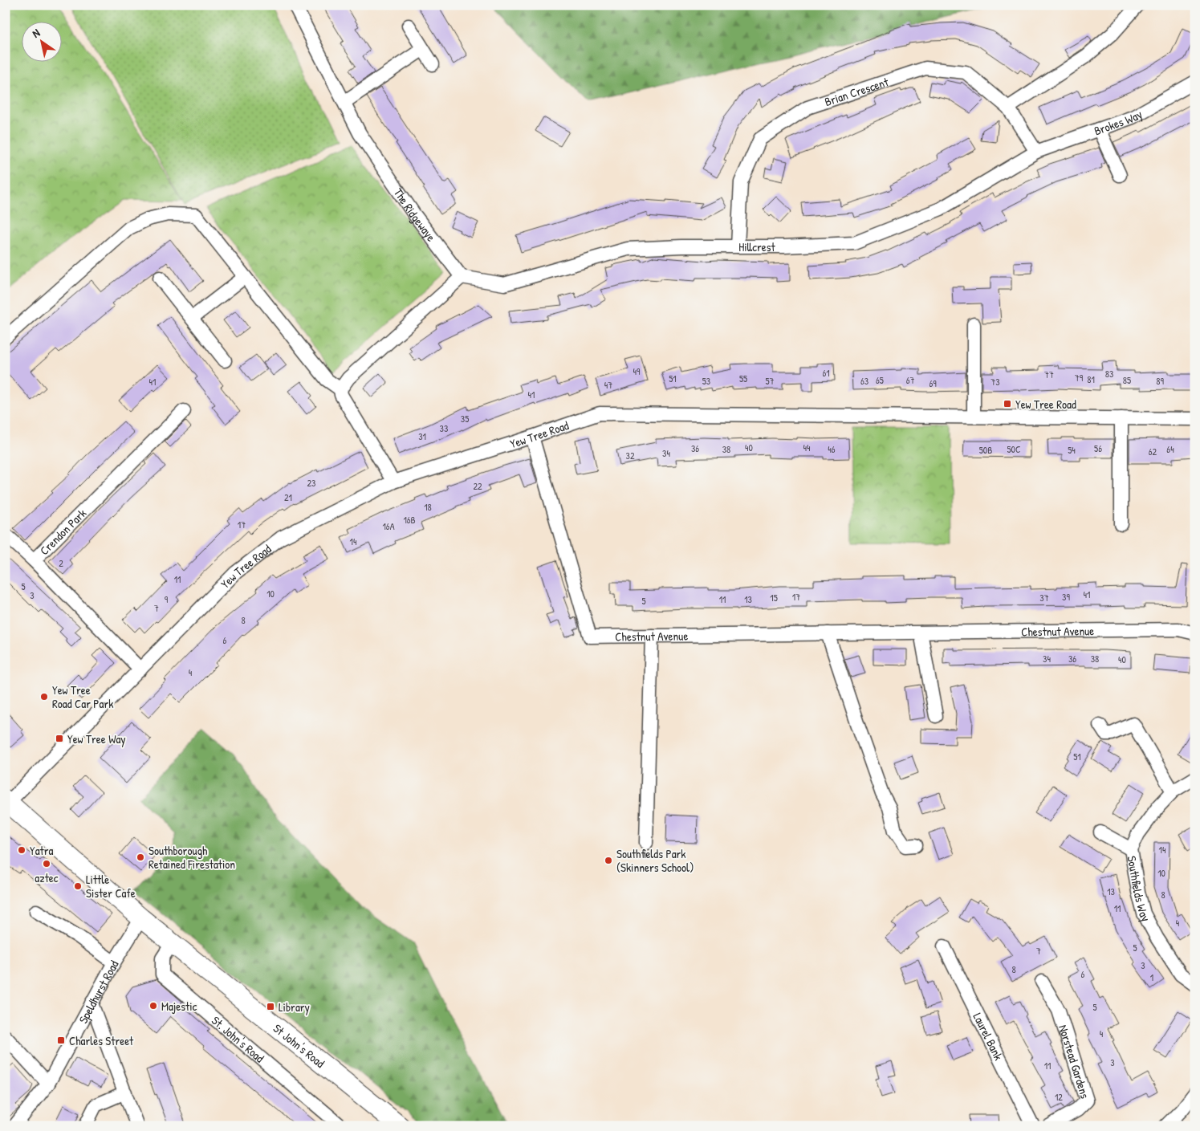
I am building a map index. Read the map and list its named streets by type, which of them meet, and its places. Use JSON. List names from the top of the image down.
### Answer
{
  "streets": {
    "highway": ["St John's Road"],
    "street": [
      "Brian Crescent",
      "Brokes Way",
      "The Ridgewaye",
      "Hillcrest",
      "Yew Tree Road",
      "Crendon Park",
      "Chestnut Avenue",
      "Southfields Way",
      "Speldhurst Road",
      "Laurel Bank",
      "St. John's Road",
      "Norstead Gardens"
    ]
  },
  "crossings": [
    ["Brian Crescent", "Brokes Way"],
    ["Brian Crescent", "Hillcrest"],
    ["Brokes Way", "Hillcrest"],
    ["The Ridgewaye", "Hillcrest"],
    ["Yew Tree Road", "Crendon Park"],
    ["Yew Tree Road", "Chestnut Avenue"],
    ["Yew Tree Road", "St John's Road"],
    ["Speldhurst Road", "St John's Road"],
    ["St. John's Road", "St John's Road"]
  ],
  "places": {
    "transit": [
      "Yew Tree Road",
      "Yew Tree Way",
      "Library",
      "Charles Street"
    ],
    "other": [
      "Yew Tree Road Car Park",
      "Yatra",
      "Southborough Retained Firestation",
      "Southfields Park (Skinners School)",
      "aztec",
      "Little Sister Cafe",
      "Majestic"
    ]
  },
  "house_numbers": [
    "49",
    "61",
    "83",
    "77",
    "79",
    "51",
    "55",
    "81",
    "65",
    "67",
    "85",
    "53",
    "57",
    "63",
    "89",
    "41",
    "73",
    "69",
    "47",
    "41",
    "35",
    "33",
    "31",
    "40",
    "44",
    "36",
    "56",
    "38",
    "46",
    "50C",
    "64",
    "50B",
    "54",
    "62",
    "34",
    "32",
    "23",
    "22",
    "21",
    "18",
    "16B",
    "17",
    "16A",
    "14",
    "2",
    "11",
    "5",
    "10",
    "41",
    "3",
    "17",
    "39",
    "15",
    "37",
    "9",
    "11",
    "13",
    "5",
    "7",
    "8",
    "6",
    "34",
    "36",
    "38",
    "40",
    "4",
    "51",
    "14",
    "10",
    "13",
    "8",
    "11",
    "4",
    "5",
    "7",
    "3",
    "8",
    "6",
    "1",
    "5",
    "4",
    "3",
    "11",
    "12"
  ],
  "north": "top left"
}
